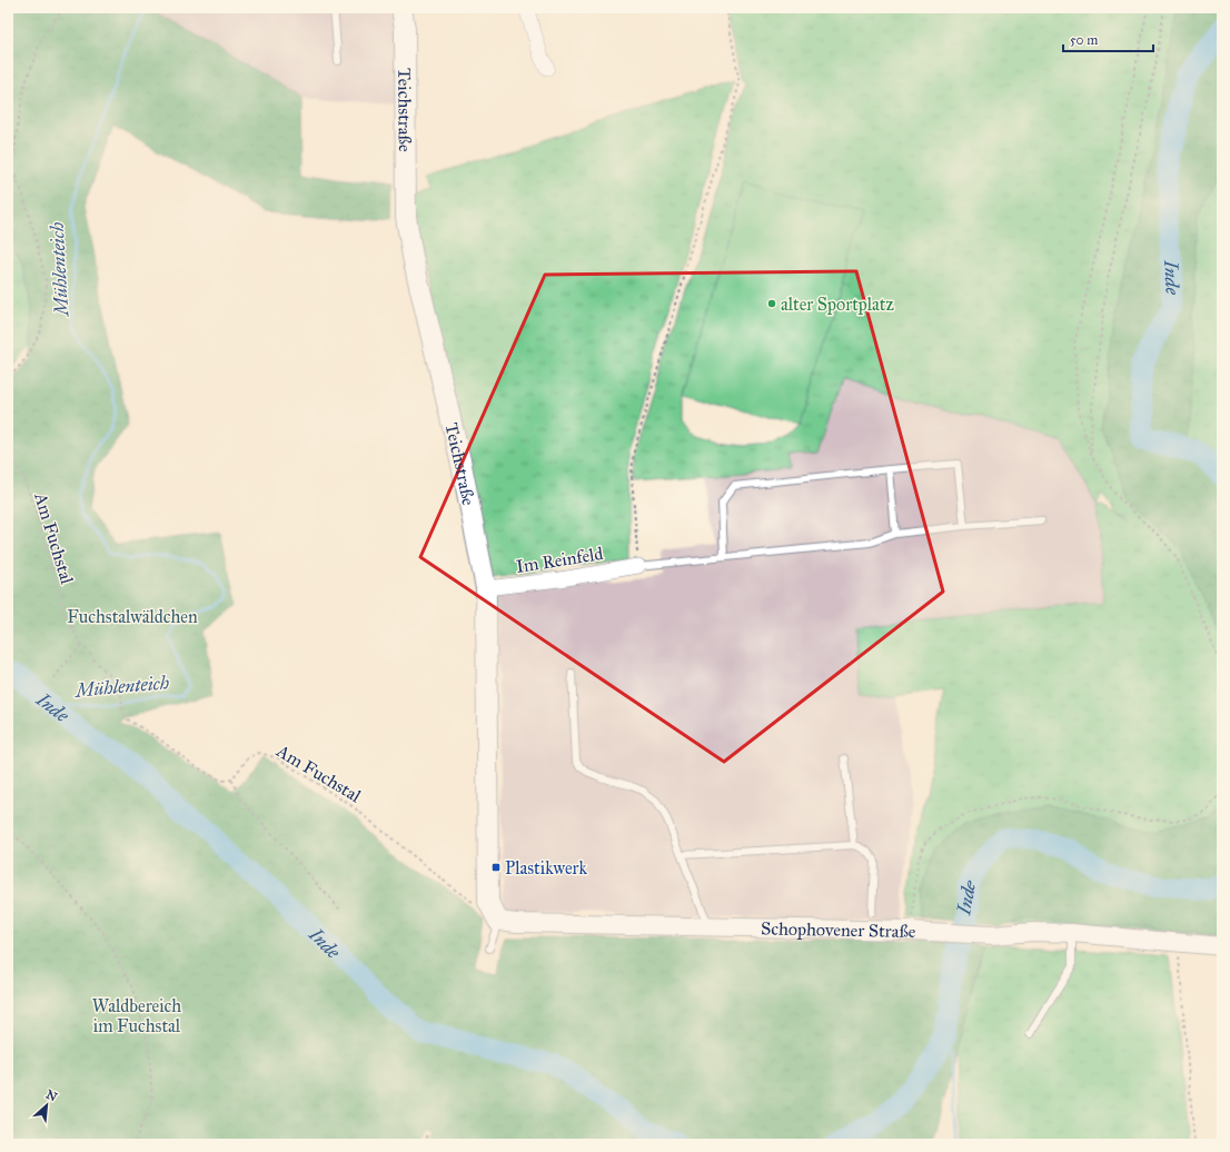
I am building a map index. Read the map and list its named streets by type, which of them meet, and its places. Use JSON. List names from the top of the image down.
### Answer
{
  "streets": {
    "main road": ["Teichstraße"],
    "street": ["Im Reinfeld", "Schophovener Straße"],
    "path": ["Am Fuchstal"]
  },
  "crossings": [
    ["Teichstraße", "Im Reinfeld"],
    ["Teichstraße", "Schophovener Straße"]
  ],
  "water": ["Mühlenteich", "Inde"],
  "parks": ["Fuchstalwäldchen", "Waldbereich im Fuchstal"],
  "places": {
    "other": ["alter Sportplatz"],
    "transit": ["Plastikwerk"]
  },
  "scale_bar": "50 m",
  "north": "top right"
}
